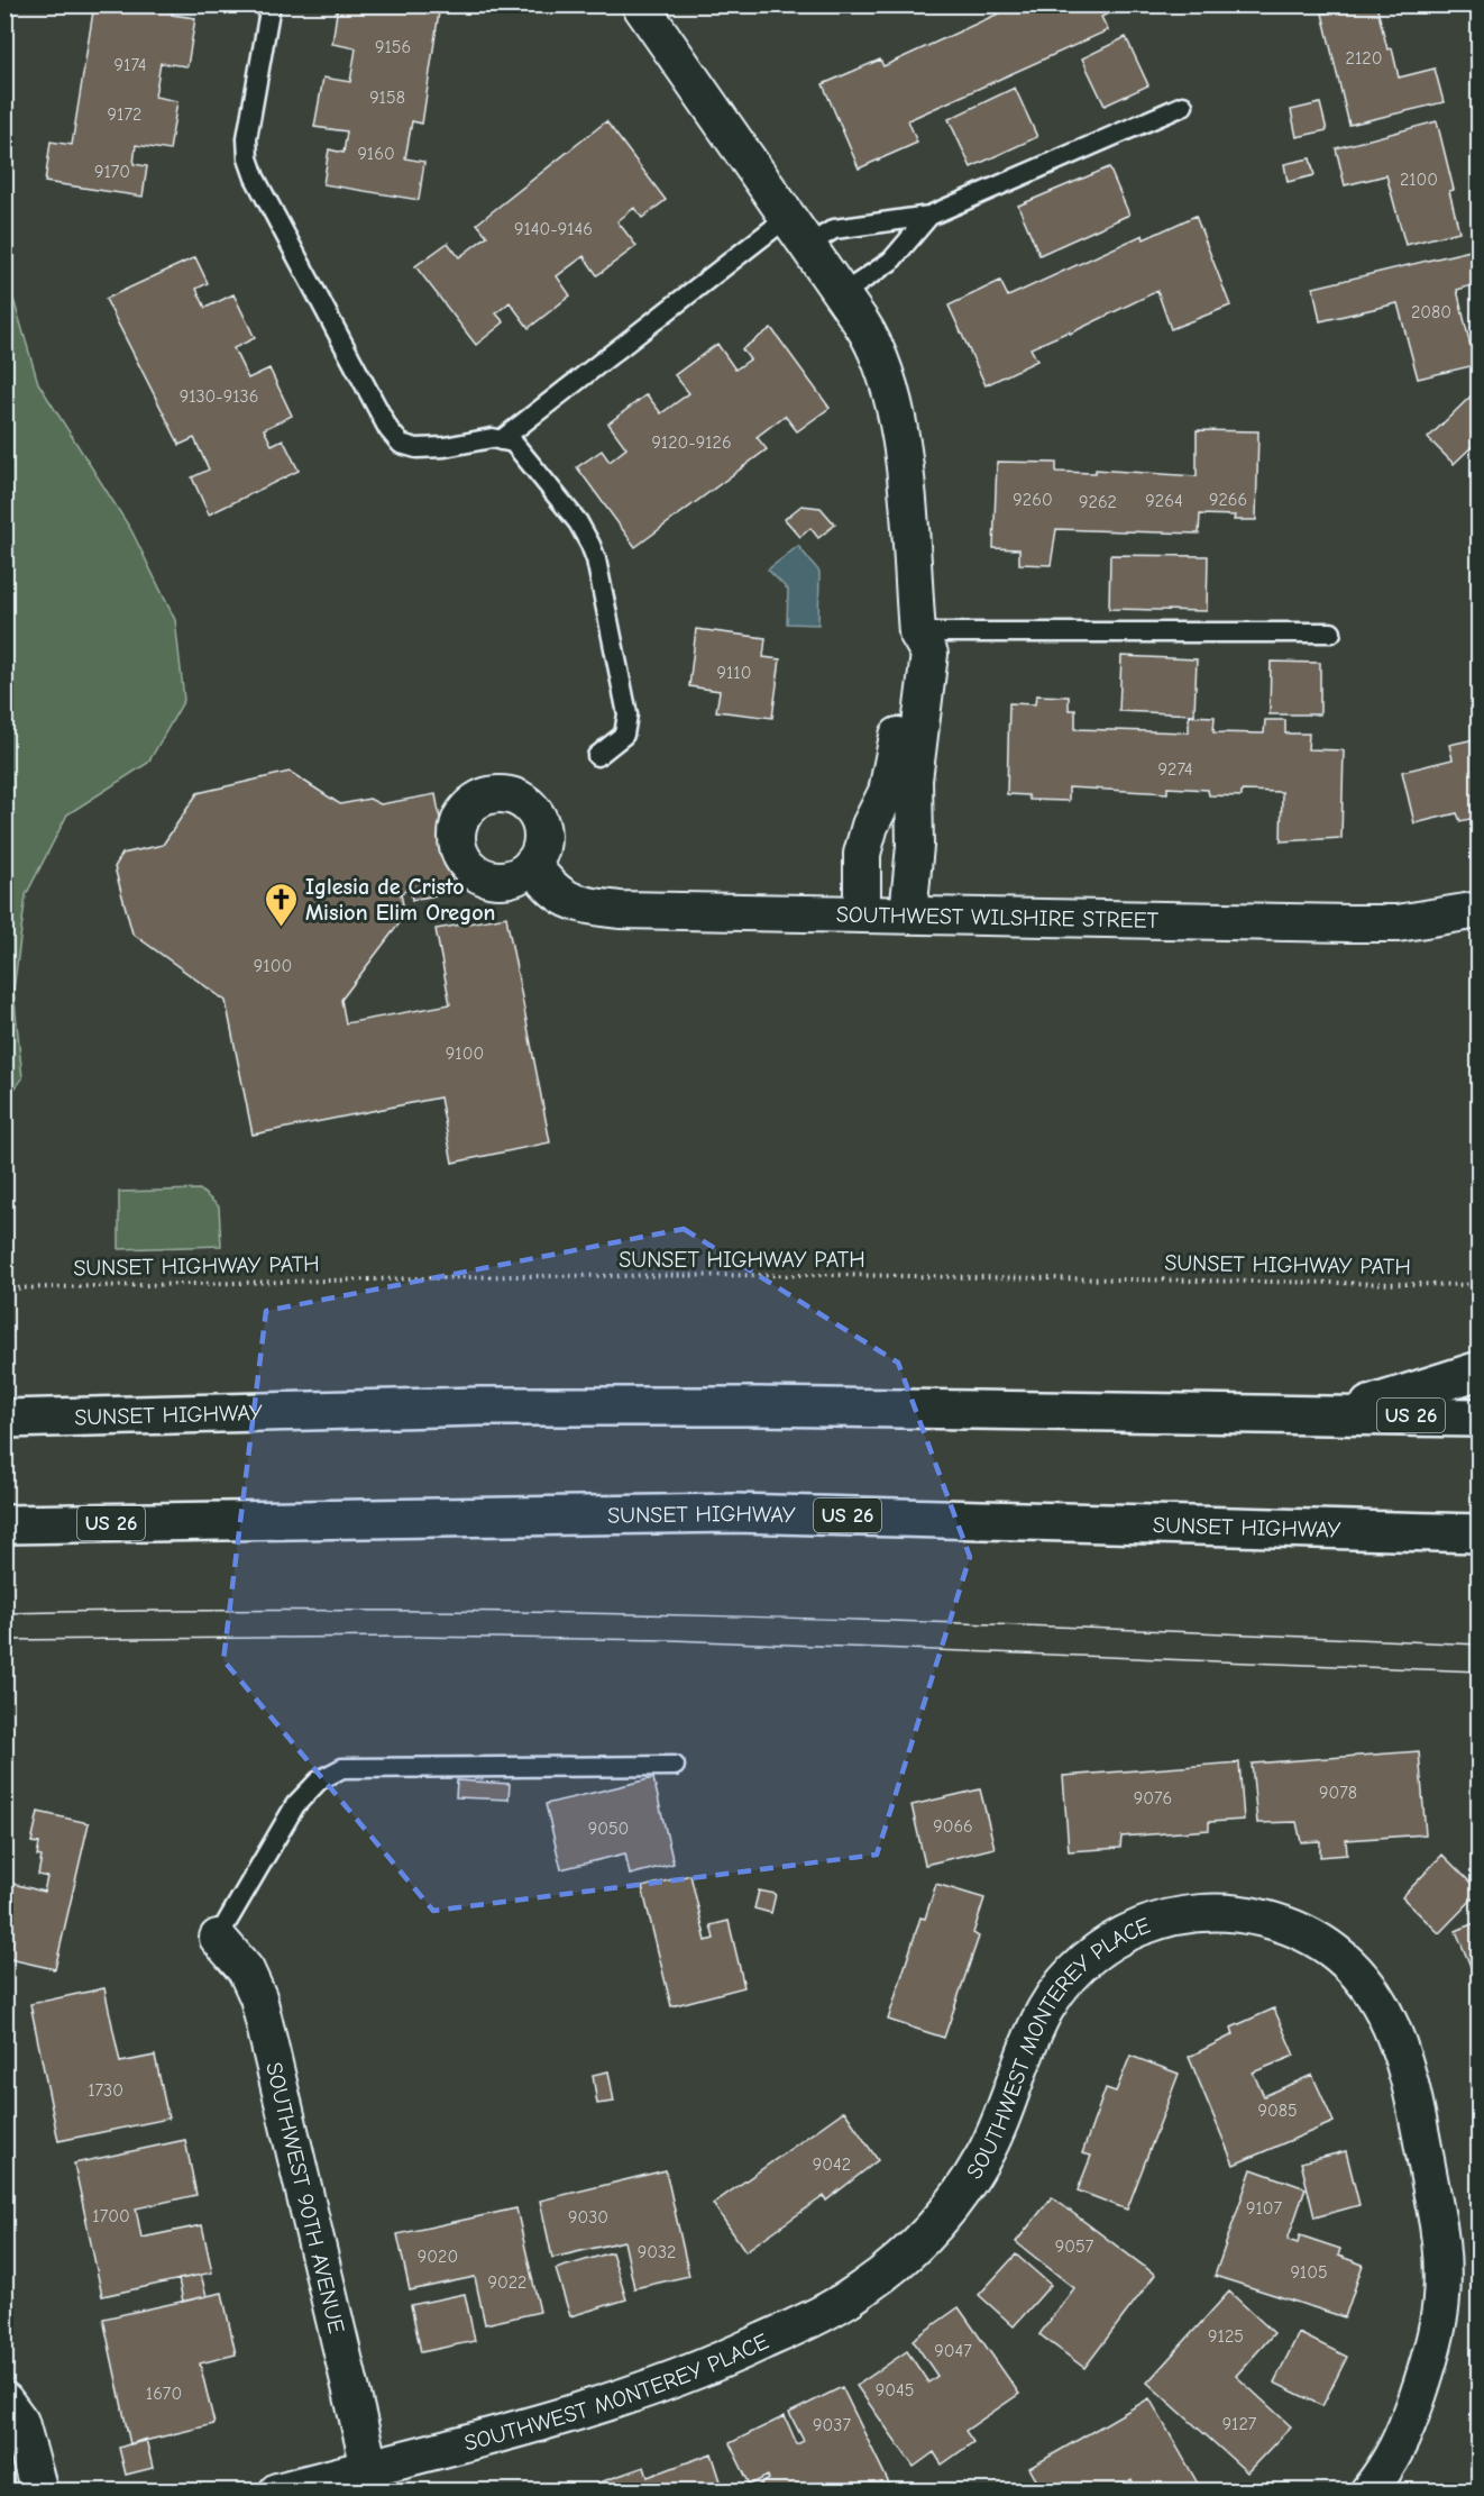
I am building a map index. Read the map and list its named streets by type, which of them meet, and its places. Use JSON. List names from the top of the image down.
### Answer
{
  "streets": {
    "highway": ["SUNSET HIGHWAY", "US 26"],
    "street": ["SOUTHWEST WILSHIRE STREET", "SOUTHWEST MONTEREY PLACE", "SOUTHWEST 90TH AVENUE"],
    "path": ["SUNSET HIGHWAY PATH"]
  },
  "crossings": [
    ["SUNSET HIGHWAY", "US 26"],
    ["SOUTHWEST MONTEREY PLACE", "SOUTHWEST 90TH AVENUE"]
  ],
  "places": {
    "church": ["Iglesia de Cristo Mision Elim Oregon"]
  },
  "house_numbers": [
    "9156",
    "2120",
    "9174",
    "9158",
    "9172",
    "9160",
    "9170",
    "2100",
    "9140-9146",
    "2080",
    "9130-9136",
    "9120-9126",
    "9260",
    "9266",
    "9264",
    "9262",
    "9110",
    "9274",
    "9100",
    "9100",
    "9078",
    "9076",
    "9066",
    "9050",
    "1730",
    "9085",
    "9042",
    "9107",
    "1700",
    "9030",
    "9057",
    "9032",
    "9020",
    "9105",
    "9022",
    "9125",
    "9047",
    "9045",
    "1670",
    "9127",
    "9037"
  ]
}
